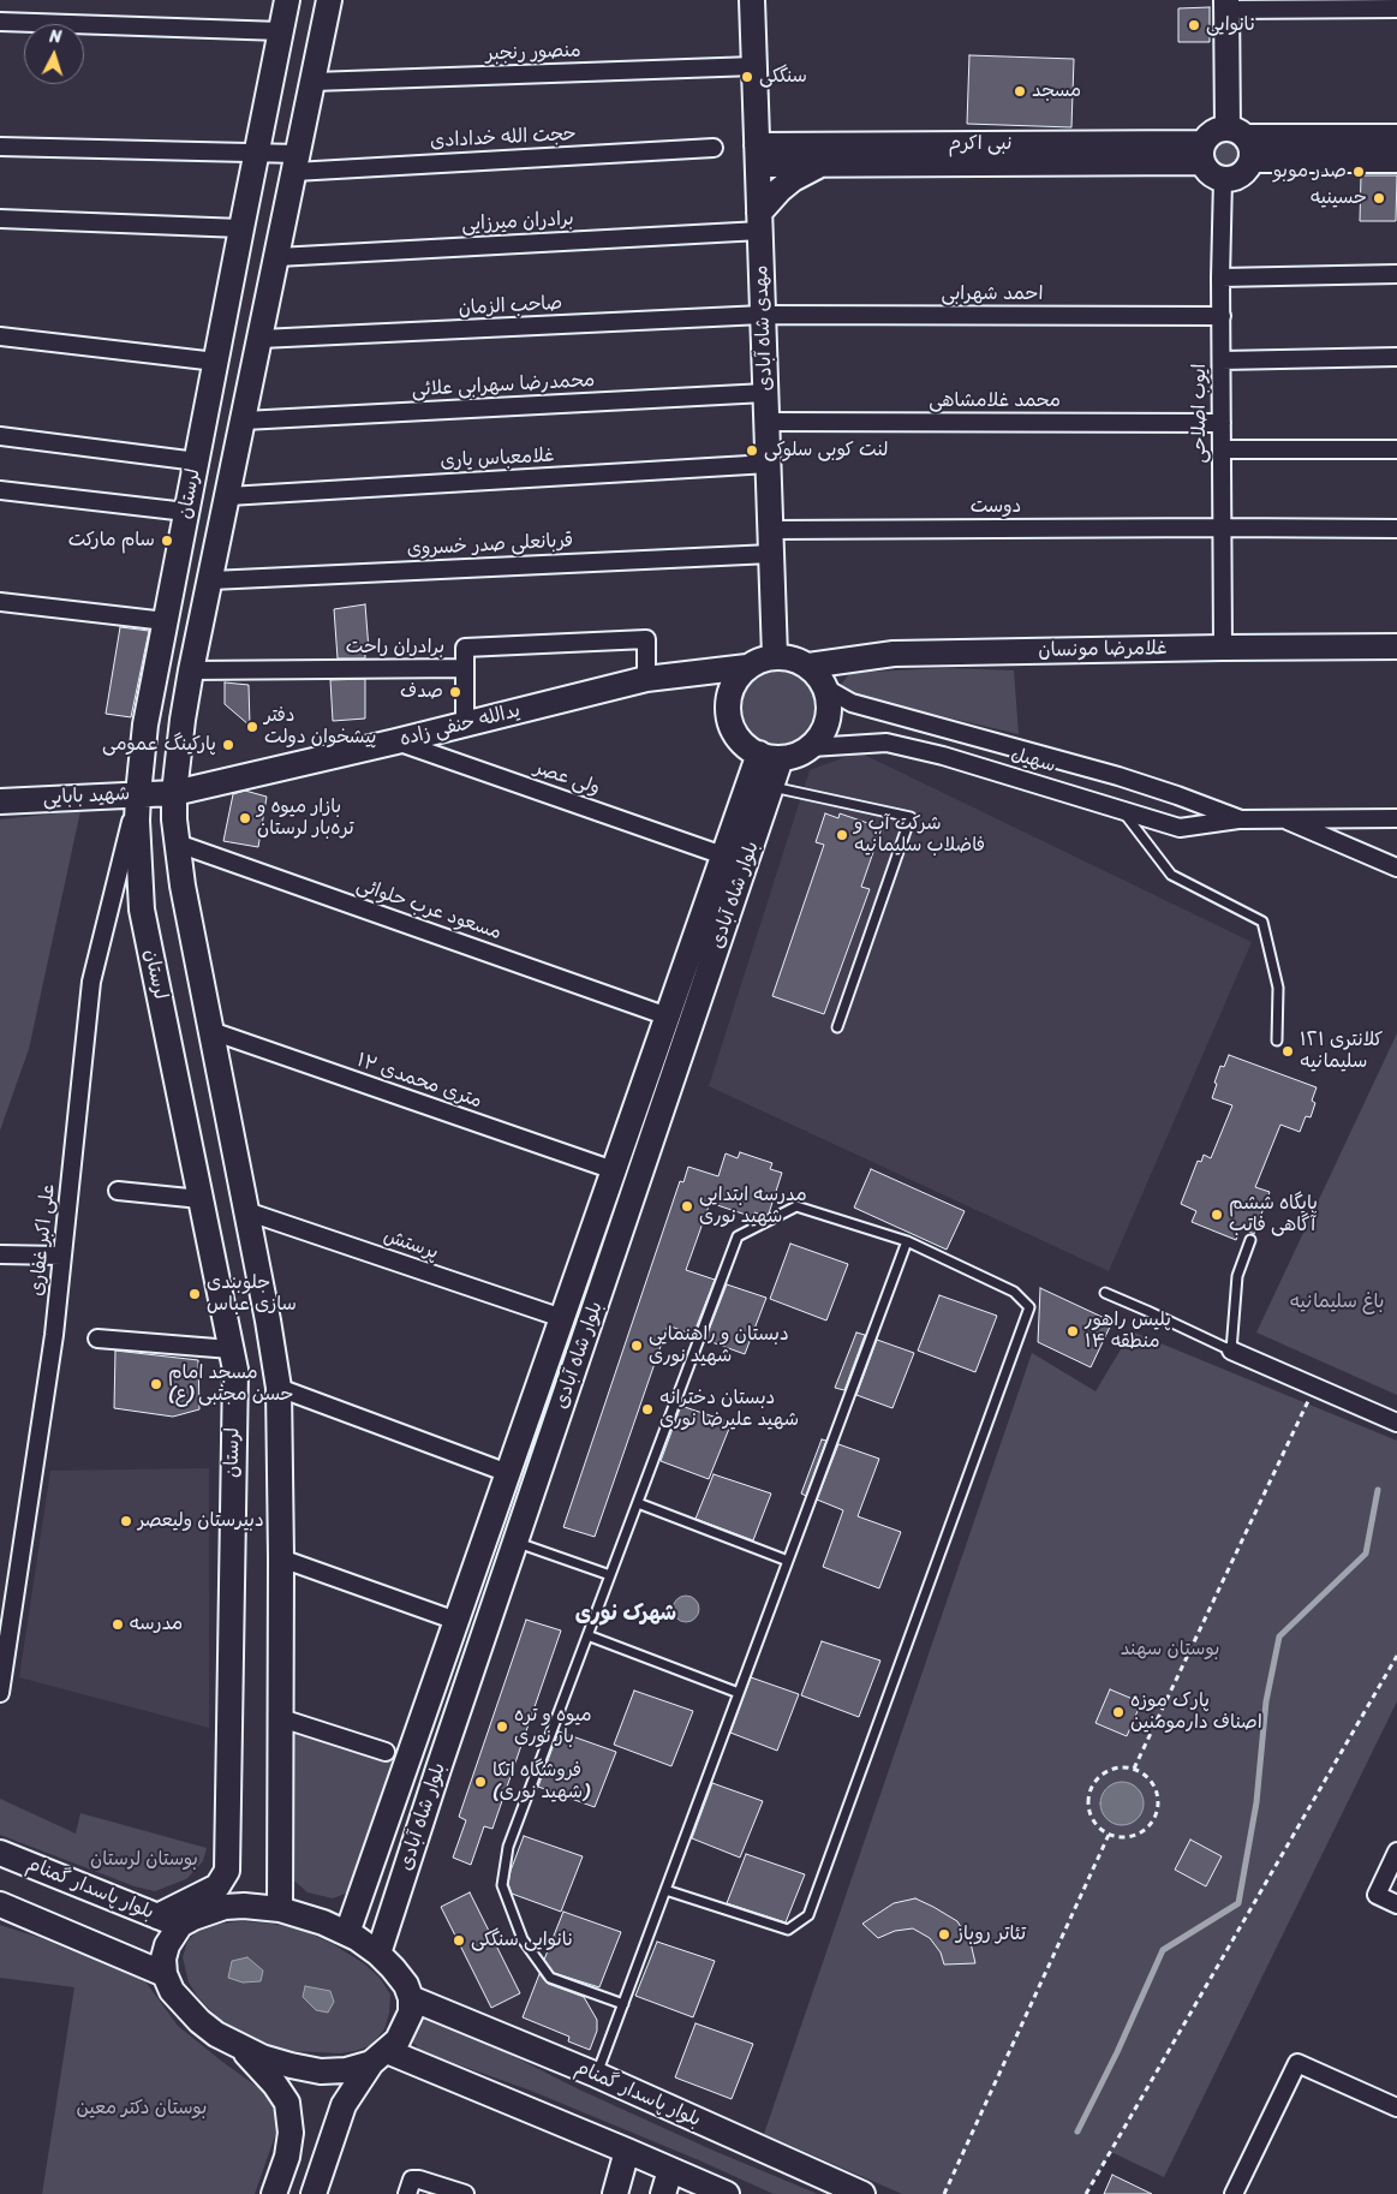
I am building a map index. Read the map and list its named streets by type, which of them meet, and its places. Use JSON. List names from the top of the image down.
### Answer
{
  "streets": {
    "street": [
      "منصور رنجبر",
      "حجت الله خدادادی",
      "نبی اکرم",
      "برادران میرزایی",
      "احمد شهرابی",
      "صاحب الزمان",
      "مهدی شاه آبادی",
      "محمدرضا سهرابی علائی",
      "محمد غلامشاهی",
      "ایوب اصلاحی",
      "غلامعباس یاری",
      "لرستان",
      "دوست",
      "قربانعلی صدر خسروی",
      "برادران راحت",
      "غلامرضا مونسان",
      "یدالله حنفی زاده",
      "سهیل",
      "ولی عصر",
      "شهید بابایی",
      "بلوار شاه آبادی",
      "مسعود عرب حلوائی",
      "۱۲ متری محمدی",
      "علی اکبر غفاری",
      "پرستش",
      "بلوار پاسدار گمنام"
    ]
  },
  "crossings": [
    ["منصور رنجبر", "مهدی شاه آبادی"],
    ["منصور رنجبر", "لرستان"],
    ["حجت الله خدادادی", "لرستان"],
    ["نبی اکرم", "مهدی شاه آبادی"],
    ["نبی اکرم", "ایوب اصلاحی"],
    ["برادران میرزایی", "مهدی شاه آبادی"],
    ["برادران میرزایی", "لرستان"],
    ["احمد شهرابی", "صاحب الزمان"],
    ["احمد شهرابی", "مهدی شاه آبادی"],
    ["احمد شهرابی", "ایوب اصلاحی"],
    ["صاحب الزمان", "مهدی شاه آبادی"],
    ["صاحب الزمان", "لرستان"],
    ["مهدی شاه آبادی", "محمدرضا سهرابی علائی"],
    ["مهدی شاه آبادی", "محمد غلامشاهی"],
    ["مهدی شاه آبادی", "غلامعباس یاری"],
    ["مهدی شاه آبادی", "دوست"],
    ["مهدی شاه آبادی", "قربانعلی صدر خسروی"],
    ["مهدی شاه آبادی", "غلامرضا مونسان"],
    ["مهدی شاه آبادی", "یدالله حنفی زاده"],
    ["مهدی شاه آبادی", "سهیل"],
    ["مهدی شاه آبادی", "بلوار شاه آبادی"],
    ["محمدرضا سهرابی علائی", "لرستان"],
    ["محمد غلامشاهی", "ایوب اصلاحی"],
    ["ایوب اصلاحی", "دوست"],
    ["ایوب اصلاحی", "غلامرضا مونسان"],
    ["غلامعباس یاری", "لرستان"],
    ["لرستان", "قربانعلی صدر خسروی"],
    ["لرستان", "برادران راحت"],
    ["لرستان", "یدالله حنفی زاده"],
    ["لرستان", "شهید بابایی"],
    ["لرستان", "بلوار شاه آبادی"],
    ["لرستان", "مسعود عرب حلوائی"],
    ["لرستان", "۱۲ متری محمدی"],
    ["لرستان", "علی اکبر غفاری"],
    ["لرستان", "پرستش"],
    ["لرستان", "بلوار پاسدار گمنام"],
    ["دوست", "قربانعلی صدر خسروی"],
    ["برادران راحت", "یدالله حنفی زاده"],
    ["غلامرضا مونسان", "یدالله حنفی زاده"],
    ["غلامرضا مونسان", "سهیل"],
    ["غلامرضا مونسان", "بلوار شاه آبادی"],
    ["یدالله حنفی زاده", "سهیل"],
    ["یدالله حنفی زاده", "ولی عصر"],
    ["یدالله حنفی زاده", "شهید بابایی"],
    ["یدالله حنفی زاده", "بلوار شاه آبادی"],
    ["سهیل", "بلوار شاه آبادی"],
    ["ولی عصر", "بلوار شاه آبادی"],
    ["شهید بابایی", "علی اکبر غفاری"],
    ["بلوار شاه آبادی", "مسعود عرب حلوائی"],
    ["بلوار شاه آبادی", "۱۲ متری محمدی"],
    ["بلوار شاه آبادی", "پرستش"],
    ["بلوار شاه آبادی", "بلوار پاسدار گمنام"]
  ],
  "districts": ["شهرک نوری"],
  "parks": [
    "باغ سلیمانیه",
    "بوستان سهند",
    "بوستان لرستان",
    "بوستان دکتر معین"
  ],
  "places": [
    "نانوایی",
    "سنگکی",
    "مسجد",
    "صدر موبو",
    "حسینیه",
    "لنت کوبی سلوکی",
    "سام مارکت",
    "صدف",
    "دفتر پیشخوان دولت",
    "پارکینگ عمومی",
    "بازار میوه و تره‌بار لرستان",
    "شرکت آب و فاضلاب سلیمانیه",
    "كلانتری ١٢١ سلیمانیه",
    "مدرسه ابتدایی شهید نوری",
    "پایگاه ششم آگاهی فاتب",
    "جلوبندی سازی عباس",
    "پلیس راهور منطقه ۱۴",
    "دبستان و راهنمایی شهید نوری",
    "مسجد امام حسن مجتبی (ع)",
    "دبستان دخترانه شهید علیرضا نوری",
    "دبیرستان ولیعصر",
    "مدرسه",
    "پارک موزه اصناف دارمومنین",
    "میوه و تره بار نوری",
    "فروشگاه اتکا (شهید نوری)",
    "تئاتر روباز",
    "نانوایی سنگکی"
  ],
  "north": "top"
}
